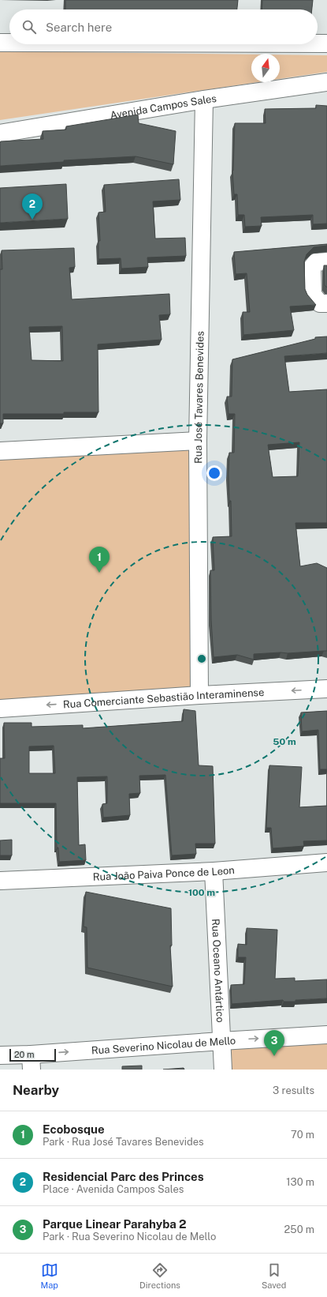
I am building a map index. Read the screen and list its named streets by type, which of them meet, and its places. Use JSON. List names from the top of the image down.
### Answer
{
  "streets": {
    "street": [
      "Avenida Campos Sales",
      "Rua José Tavares Benevides",
      "Rua Comerciante Sebastião Interaminense",
      "Rua João Paiva Ponce de Leon",
      "Rua Oceano Antártico",
      "Rua Severino Nicolau de Mello"
    ]
  },
  "crossings": [
    ["Avenida Campos Sales", "Rua José Tavares Benevides"],
    ["Rua José Tavares Benevides", "Rua Comerciante Sebastião Interaminense"],
    ["Rua João Paiva Ponce de Leon", "Rua Oceano Antártico"],
    ["Rua Oceano Antártico", "Rua Severino Nicolau de Mello"]
  ],
  "one_way": ["Rua Comerciante Sebastião Interaminense", "Rua Severino Nicolau de Mello"],
  "scale_bar": "20 m",
  "north": "top",
  "page": {
    "search": "Search here",
    "pins": ["2", "1", "3"],
    "scale": "20 m",
    "heading": ["Nearby", "3 results"],
    "list": [
      {
        "mark": "1",
        "name": "Ecobosque",
        "note": "Park · Rua José Tavares Benevides",
        "value": "70 m"
      },
      {
        "mark": "2",
        "name": "Residencial Parc des Princes",
        "note": "Place · Avenida Campos Sales",
        "value": "130 m"
      },
      {
        "mark": "3",
        "name": "Parque Linear Parahyba 2",
        "note": "Park · Rua Severino Nicolau de Mello",
        "value": "250 m"
      }
    ],
    "nav": ["Map", "Directions", "Saved"]
  },
  "rings": ["50 m", "100 m"]
}
